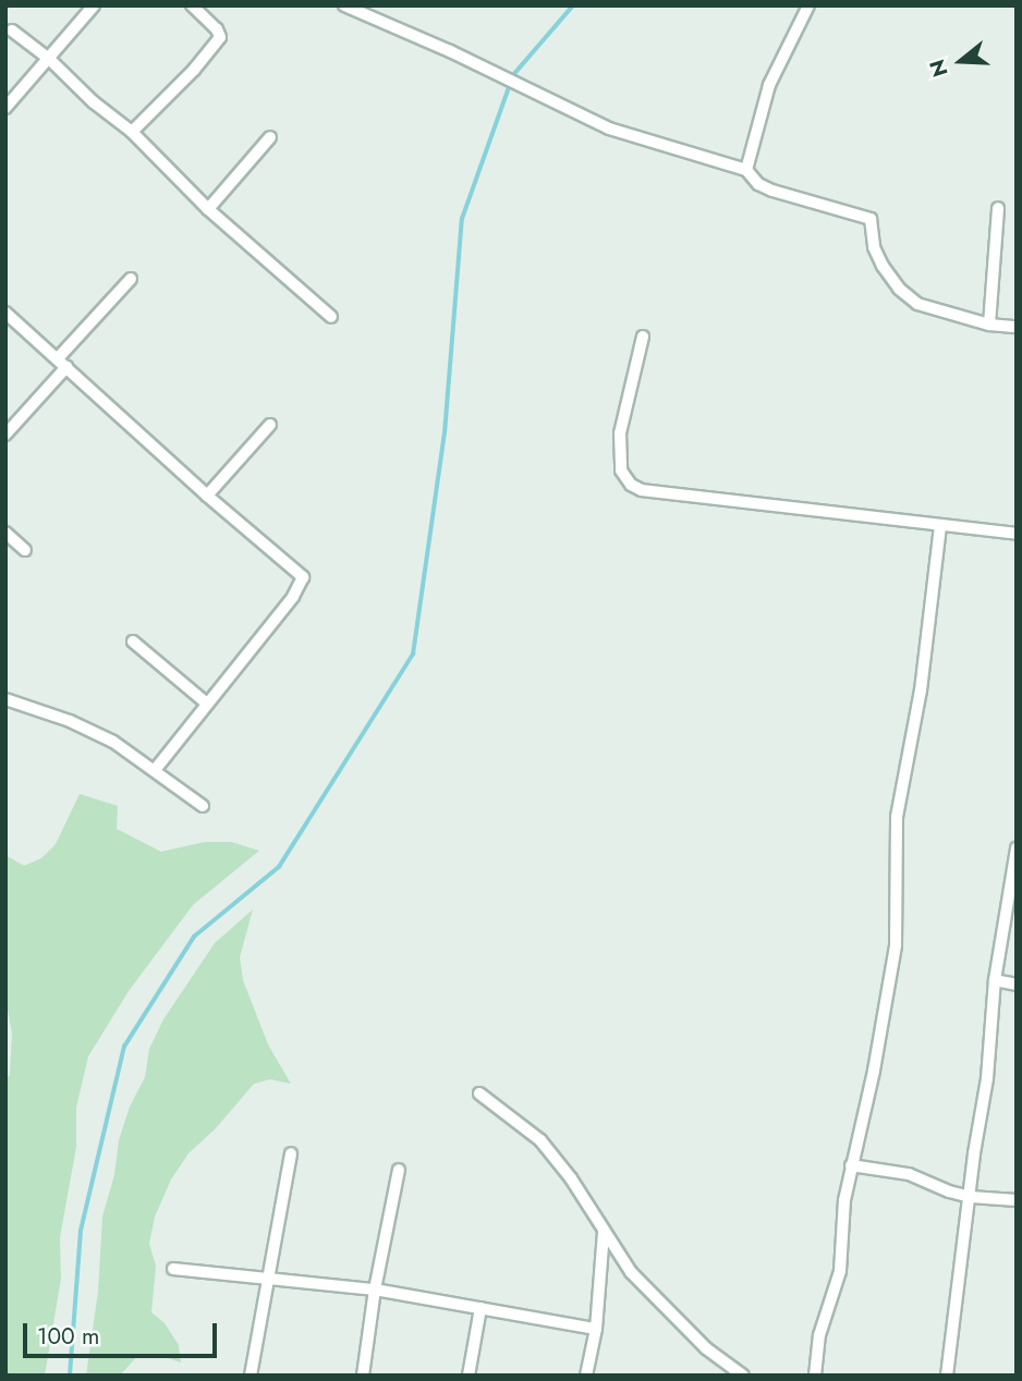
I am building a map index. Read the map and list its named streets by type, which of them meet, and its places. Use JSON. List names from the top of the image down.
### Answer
{
  "scale_bar": "100 m",
  "north": "left"
}
